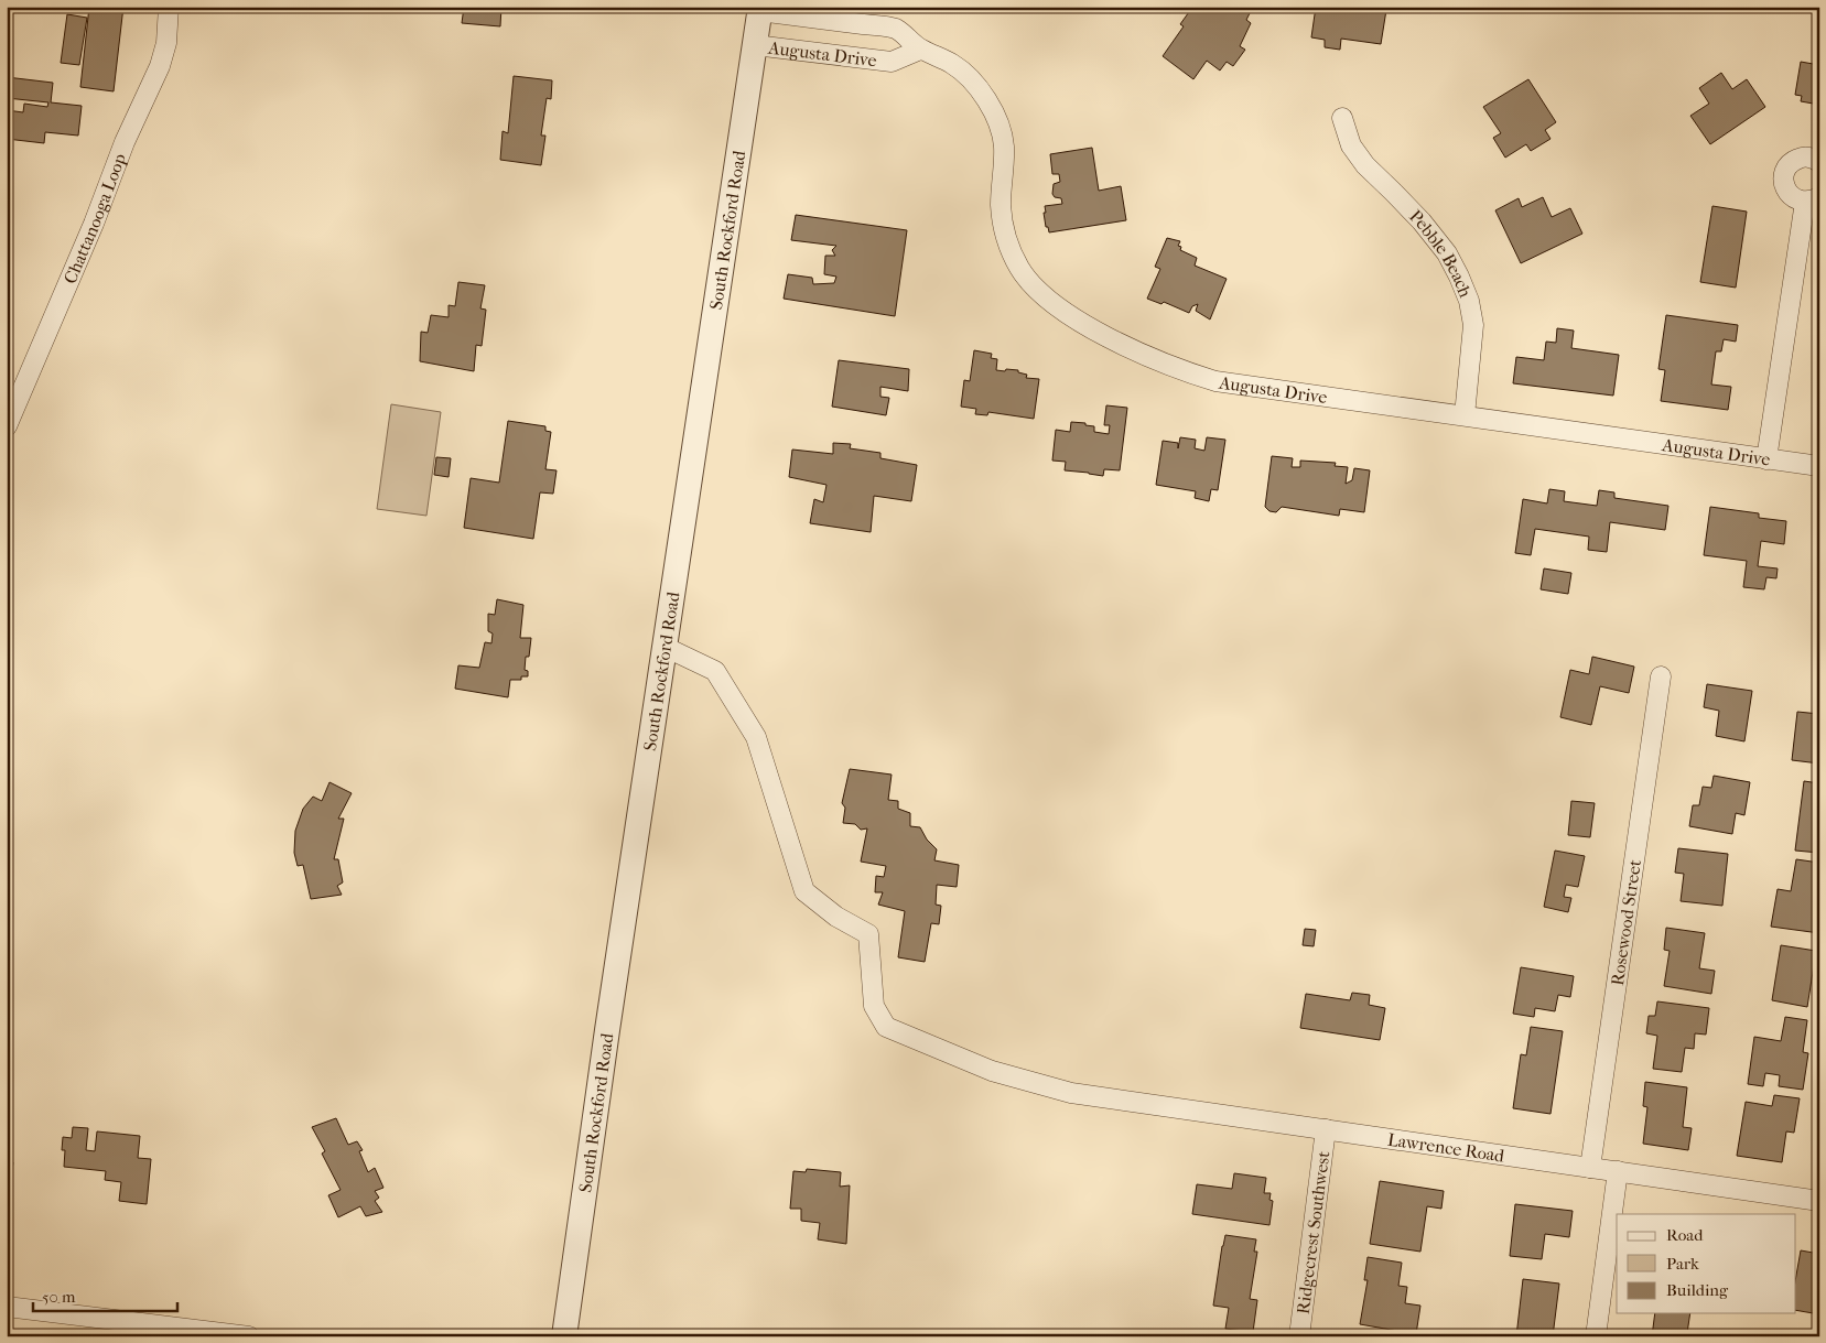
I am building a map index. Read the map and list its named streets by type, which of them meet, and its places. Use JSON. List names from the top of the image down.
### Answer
{
  "streets": {
    "street": [
      "Augusta Drive",
      "Chattanooga Loop",
      "South Rockford Road",
      "Pebble Beach",
      "Rosewood Street",
      "Lawrence Road",
      "Ridgecrest Southwest"
    ]
  },
  "crossings": [
    ["Augusta Drive", "South Rockford Road"],
    ["Augusta Drive", "Pebble Beach"],
    ["South Rockford Road", "Lawrence Road"],
    ["Rosewood Street", "Lawrence Road"],
    ["Lawrence Road", "Ridgecrest Southwest"]
  ],
  "legend": ["Road", "Park", "Building"],
  "scale_bar": "50 m"
}
